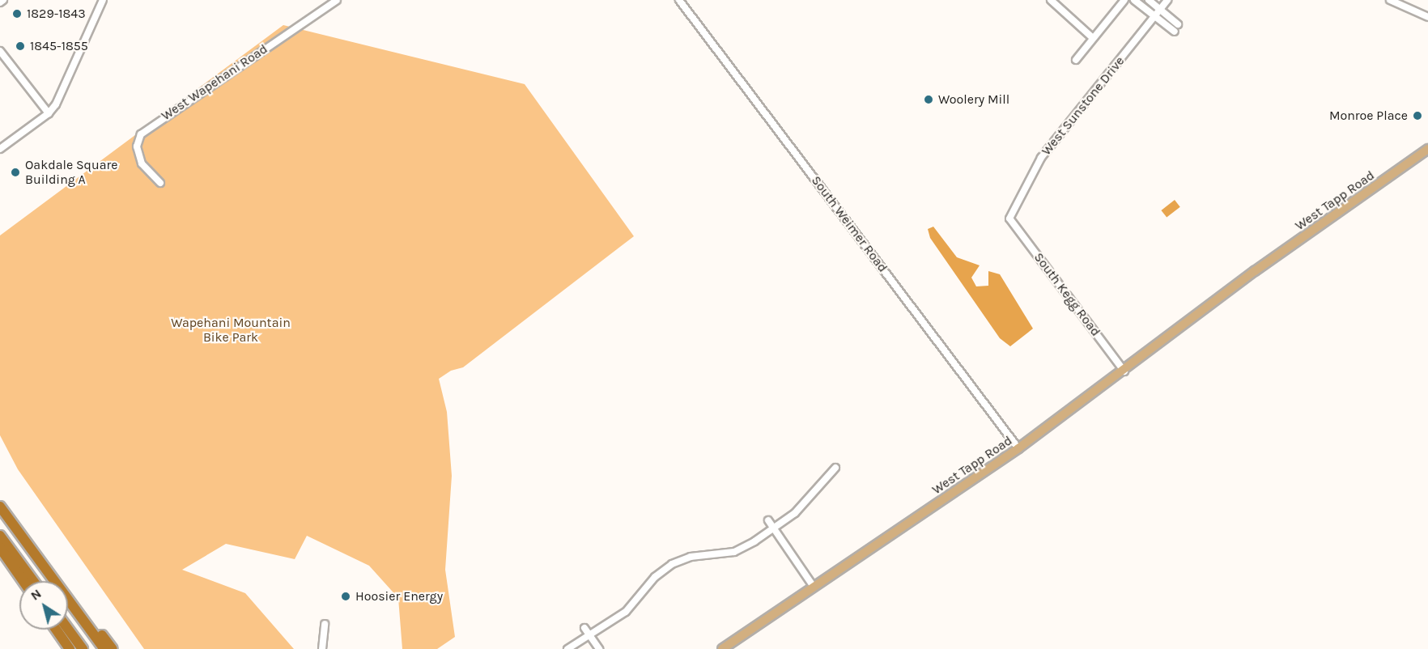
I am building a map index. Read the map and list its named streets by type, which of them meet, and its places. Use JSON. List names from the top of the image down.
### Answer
{
  "streets": {
    "main road": ["West Tapp Road"],
    "street": [
      "West Wapehani Road",
      "West Sunstone Drive",
      "South Weimer Road",
      "South Kegg Road"
    ]
  },
  "crossings": [
    ["West Sunstone Drive", "South Kegg Road"],
    ["West Tapp Road", "South Weimer Road"],
    ["West Tapp Road", "South Kegg Road"]
  ],
  "parks": ["Wapehani Mountain Bike Park"],
  "places": [
    "1829-1843",
    "1845-1855",
    "Woolery Mill",
    "Monroe Place",
    "Oakdale Square Building A",
    "Hoosier Energy"
  ],
  "north": "top left"
}
